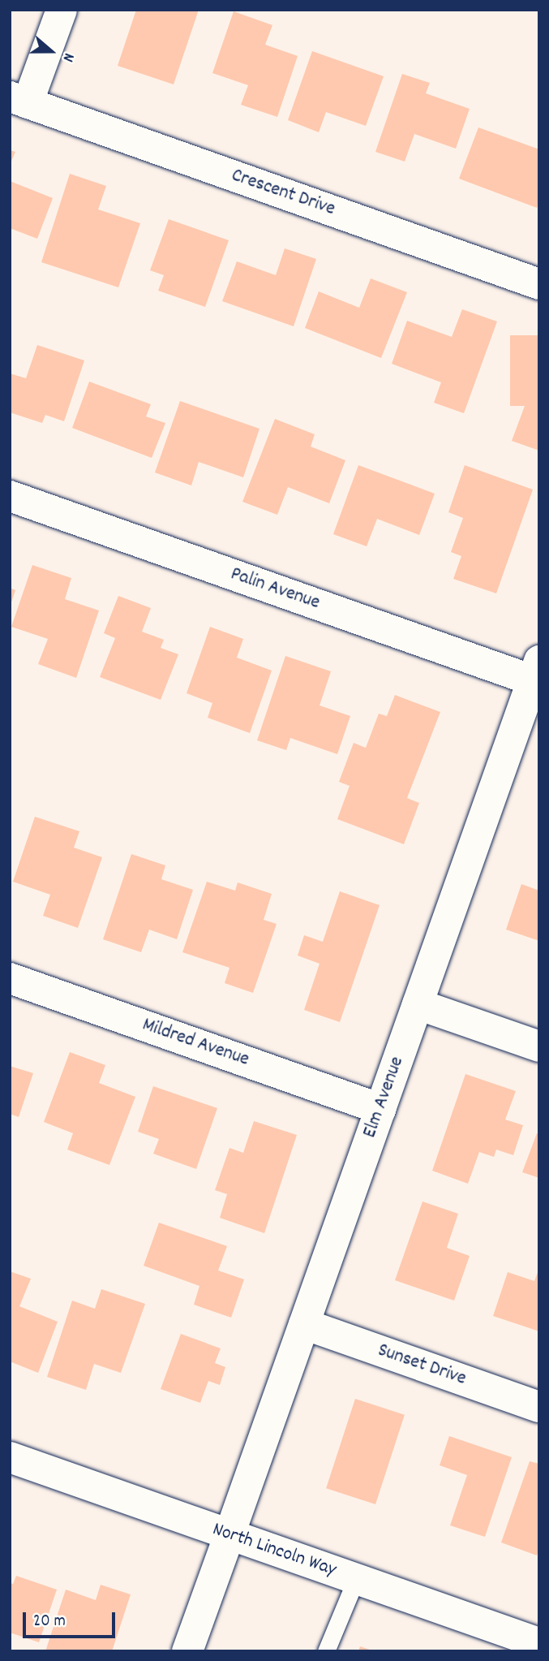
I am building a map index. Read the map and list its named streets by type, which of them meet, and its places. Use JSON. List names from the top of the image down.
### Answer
{
  "streets": {
    "main road": [
      "Crescent Drive",
      "Palin Avenue",
      "Mildred Avenue",
      "Elm Avenue",
      "Sunset Drive",
      "North Lincoln Way"
    ]
  },
  "crossings": [
    ["Palin Avenue", "Elm Avenue"],
    ["Mildred Avenue", "Elm Avenue"],
    ["Elm Avenue", "Sunset Drive"],
    ["Elm Avenue", "North Lincoln Way"]
  ],
  "scale_bar": "20 m",
  "north": "right"
}
